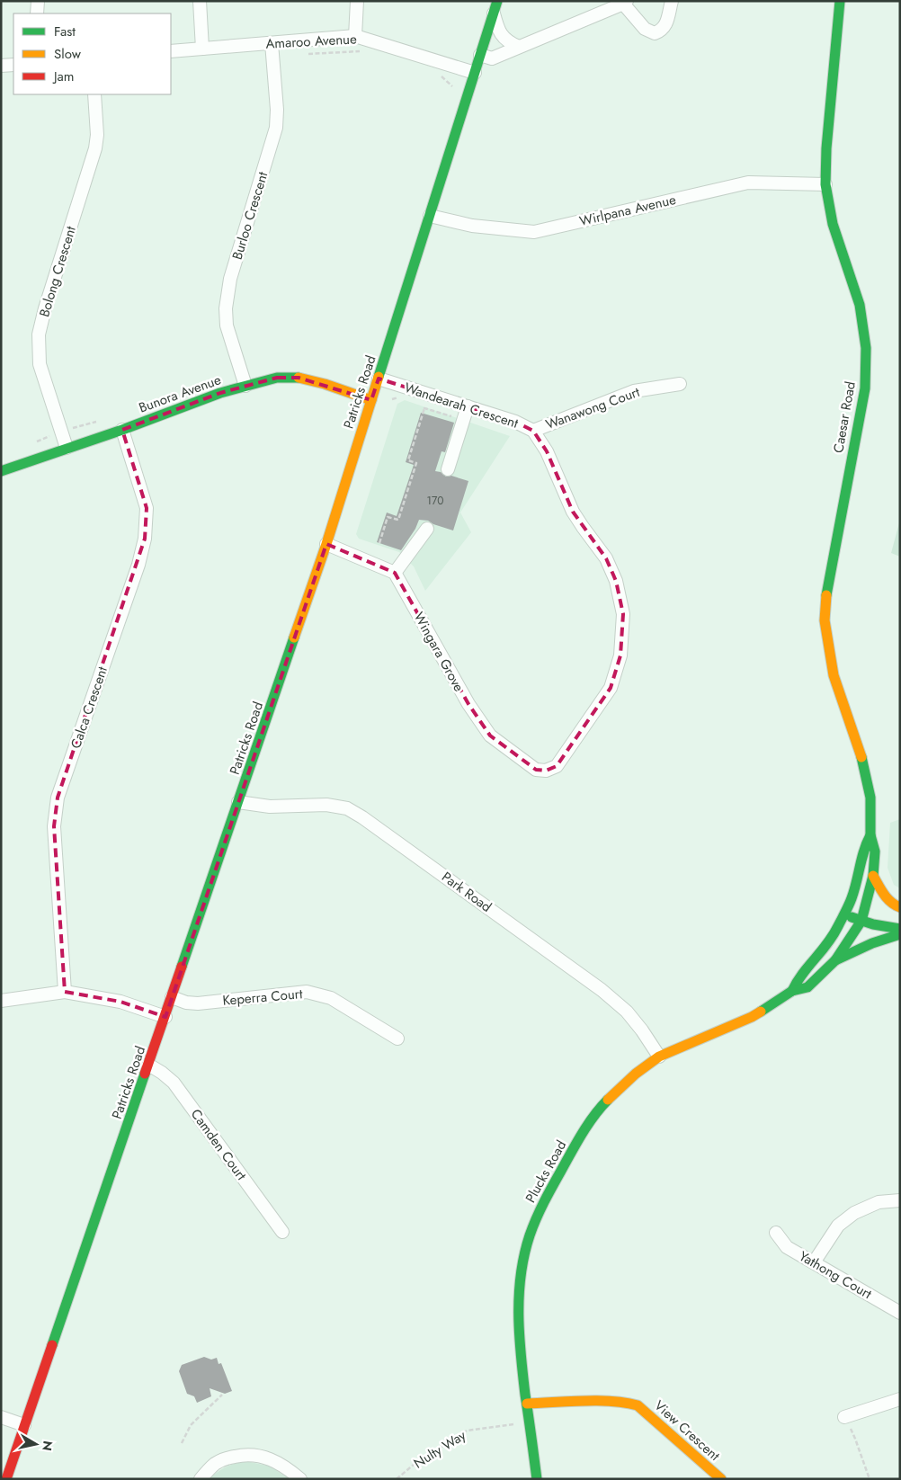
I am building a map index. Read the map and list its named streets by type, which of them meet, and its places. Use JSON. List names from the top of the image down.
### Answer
{
  "streets": {
    "street": [
      "Amaroo Avenue",
      "Wirlpana Avenue",
      "Burloo Crescent",
      "Bolong Crescent",
      "Patricks Road",
      "Bunora Avenue",
      "Wandearah Crescent",
      "Wanawong Court",
      "Caesar Road",
      "Wingara Grove",
      "Calca Crescent",
      "Park Road",
      "Keperra Court",
      "Camden Court",
      "Plucks Road",
      "Yathong Court",
      "View Crescent"
    ],
    "path": ["Nulty Way"]
  },
  "crossings": [
    ["Amaroo Avenue", "Burloo Crescent"],
    ["Amaroo Avenue", "Patricks Road"],
    ["Wirlpana Avenue", "Patricks Road"],
    ["Wirlpana Avenue", "Caesar Road"],
    ["Burloo Crescent", "Bunora Avenue"],
    ["Bolong Crescent", "Bunora Avenue"],
    ["Patricks Road", "Bunora Avenue"],
    ["Patricks Road", "Wandearah Crescent"],
    ["Patricks Road", "Park Road"],
    ["Patricks Road", "Keperra Court"],
    ["Patricks Road", "Camden Court"],
    ["Bunora Avenue", "Calca Crescent"],
    ["Wandearah Crescent", "Wanawong Court"],
    ["Wandearah Crescent", "Wingara Grove"],
    ["Caesar Road", "Plucks Road"],
    ["Park Road", "Plucks Road"],
    ["Plucks Road", "View Crescent"]
  ],
  "house_numbers": ["170"],
  "legend": ["Fast", "Slow", "Jam"],
  "north": "right"
}
